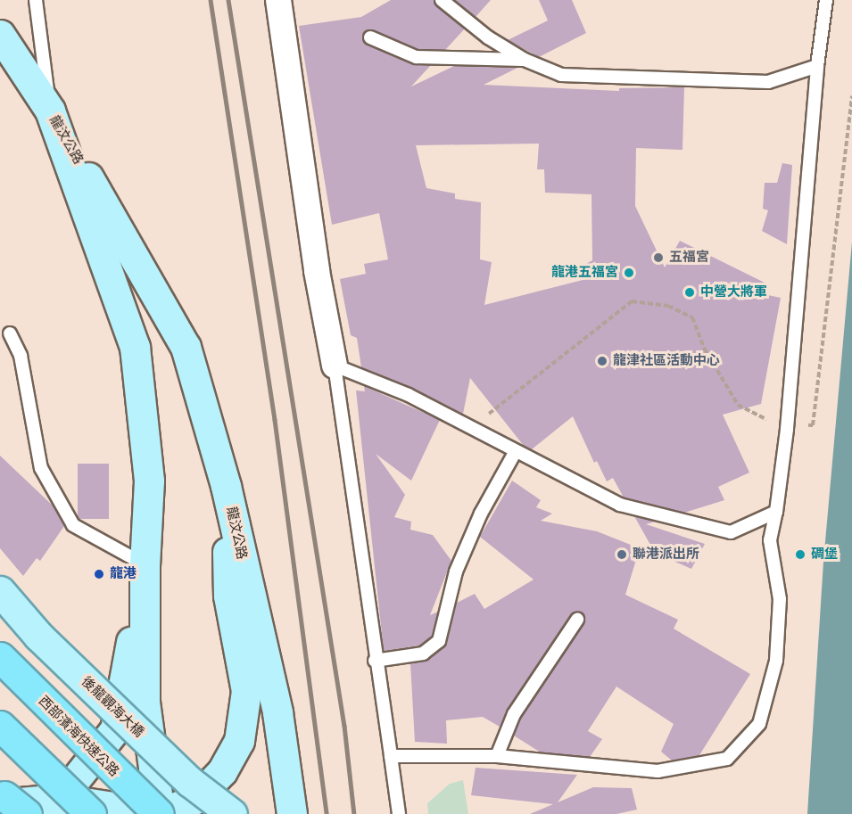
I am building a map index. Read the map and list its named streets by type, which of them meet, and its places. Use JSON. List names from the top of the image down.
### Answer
{
  "streets": {
    "highway": ["西部濱海快速公路"],
    "main road": ["龍汶公路", "後龍觀海大橋"]
  },
  "crossings": [
    ["龍汶公路", "西部濱海快速公路"]
  ],
  "places": [
    "五福宮",
    "龍港五福宮",
    "中營大將軍",
    "龍津社區活動中心",
    "聯港派出所",
    "碉堡",
    "龍港"
  ]
}
